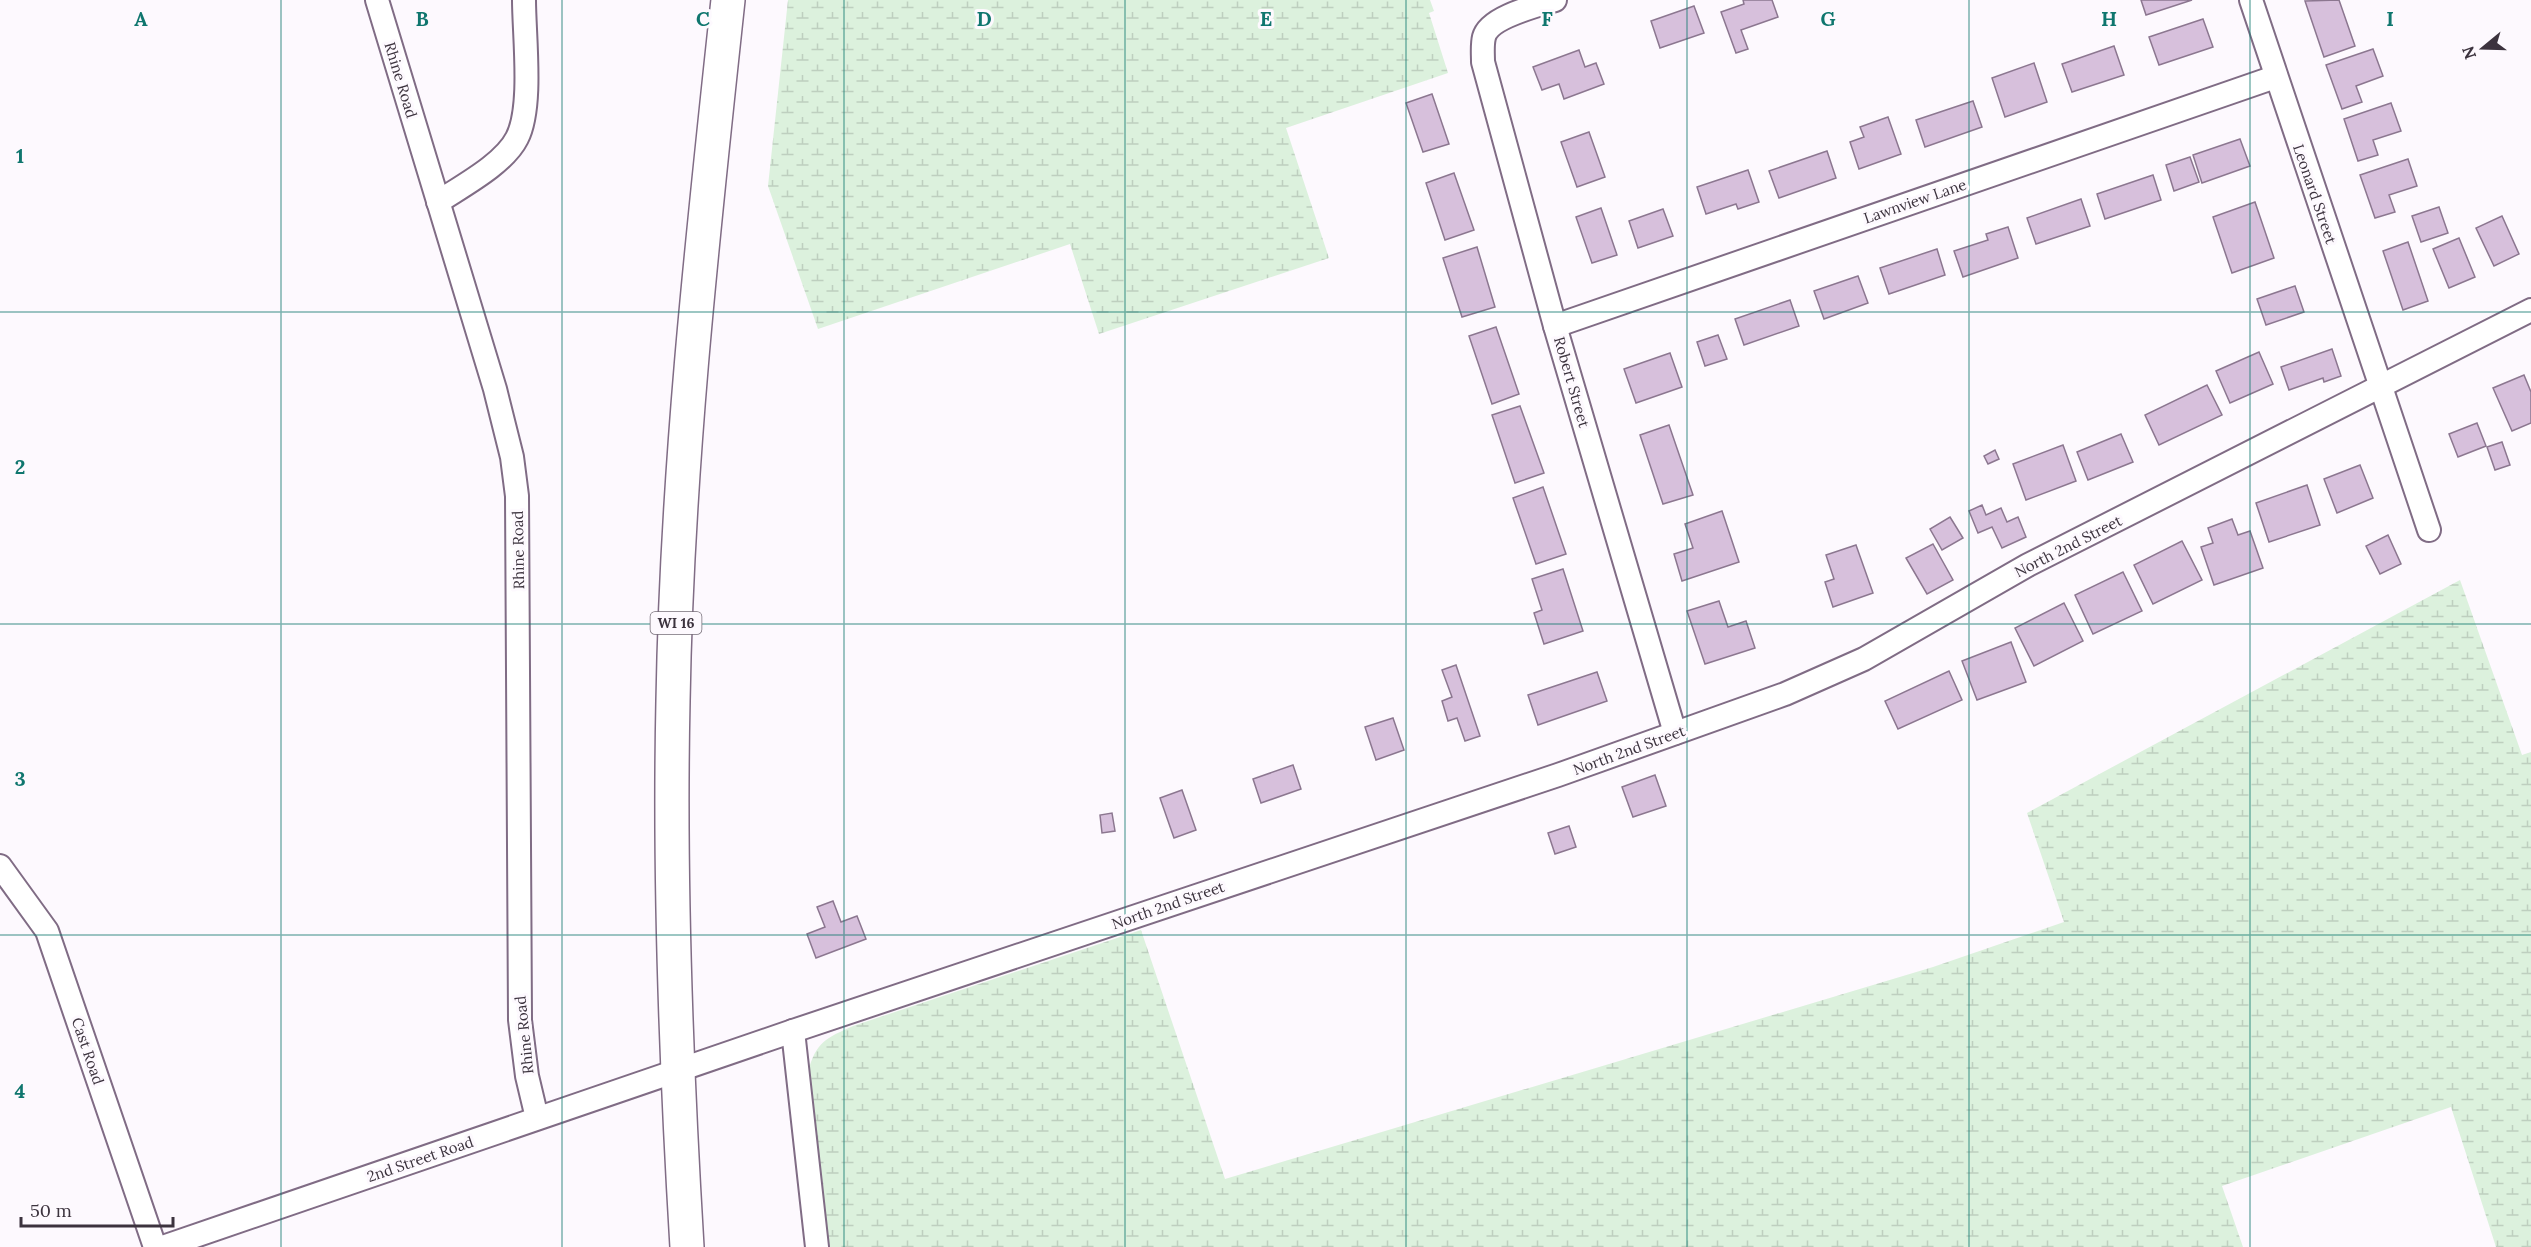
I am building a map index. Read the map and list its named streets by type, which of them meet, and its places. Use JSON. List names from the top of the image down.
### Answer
{
  "streets": {
    "highway": ["WI 16"],
    "street": [
      "Rhine Road",
      "Leonard Street",
      "Lawnview Lane",
      "Robert Street",
      "North 2nd Street",
      "Cast Road",
      "2nd Street Road"
    ]
  },
  "crossings": [
    ["Rhine Road", "2nd Street Road"],
    ["Leonard Street", "Lawnview Lane"],
    ["Leonard Street", "North 2nd Street"],
    ["Lawnview Lane", "Robert Street"],
    ["Robert Street", "North 2nd Street"],
    ["North 2nd Street", "WI 16"],
    ["North 2nd Street", "2nd Street Road"],
    ["WI 16", "2nd Street Road"]
  ],
  "scale_bar": "50 m",
  "north": "left",
  "grid": {
    "columns": [
      "A",
      "B",
      "C",
      "D",
      "E",
      "F",
      "G",
      "H",
      "I"
    ],
    "rows": [
      "1",
      "2",
      "3",
      "4"
    ]
  }
}
